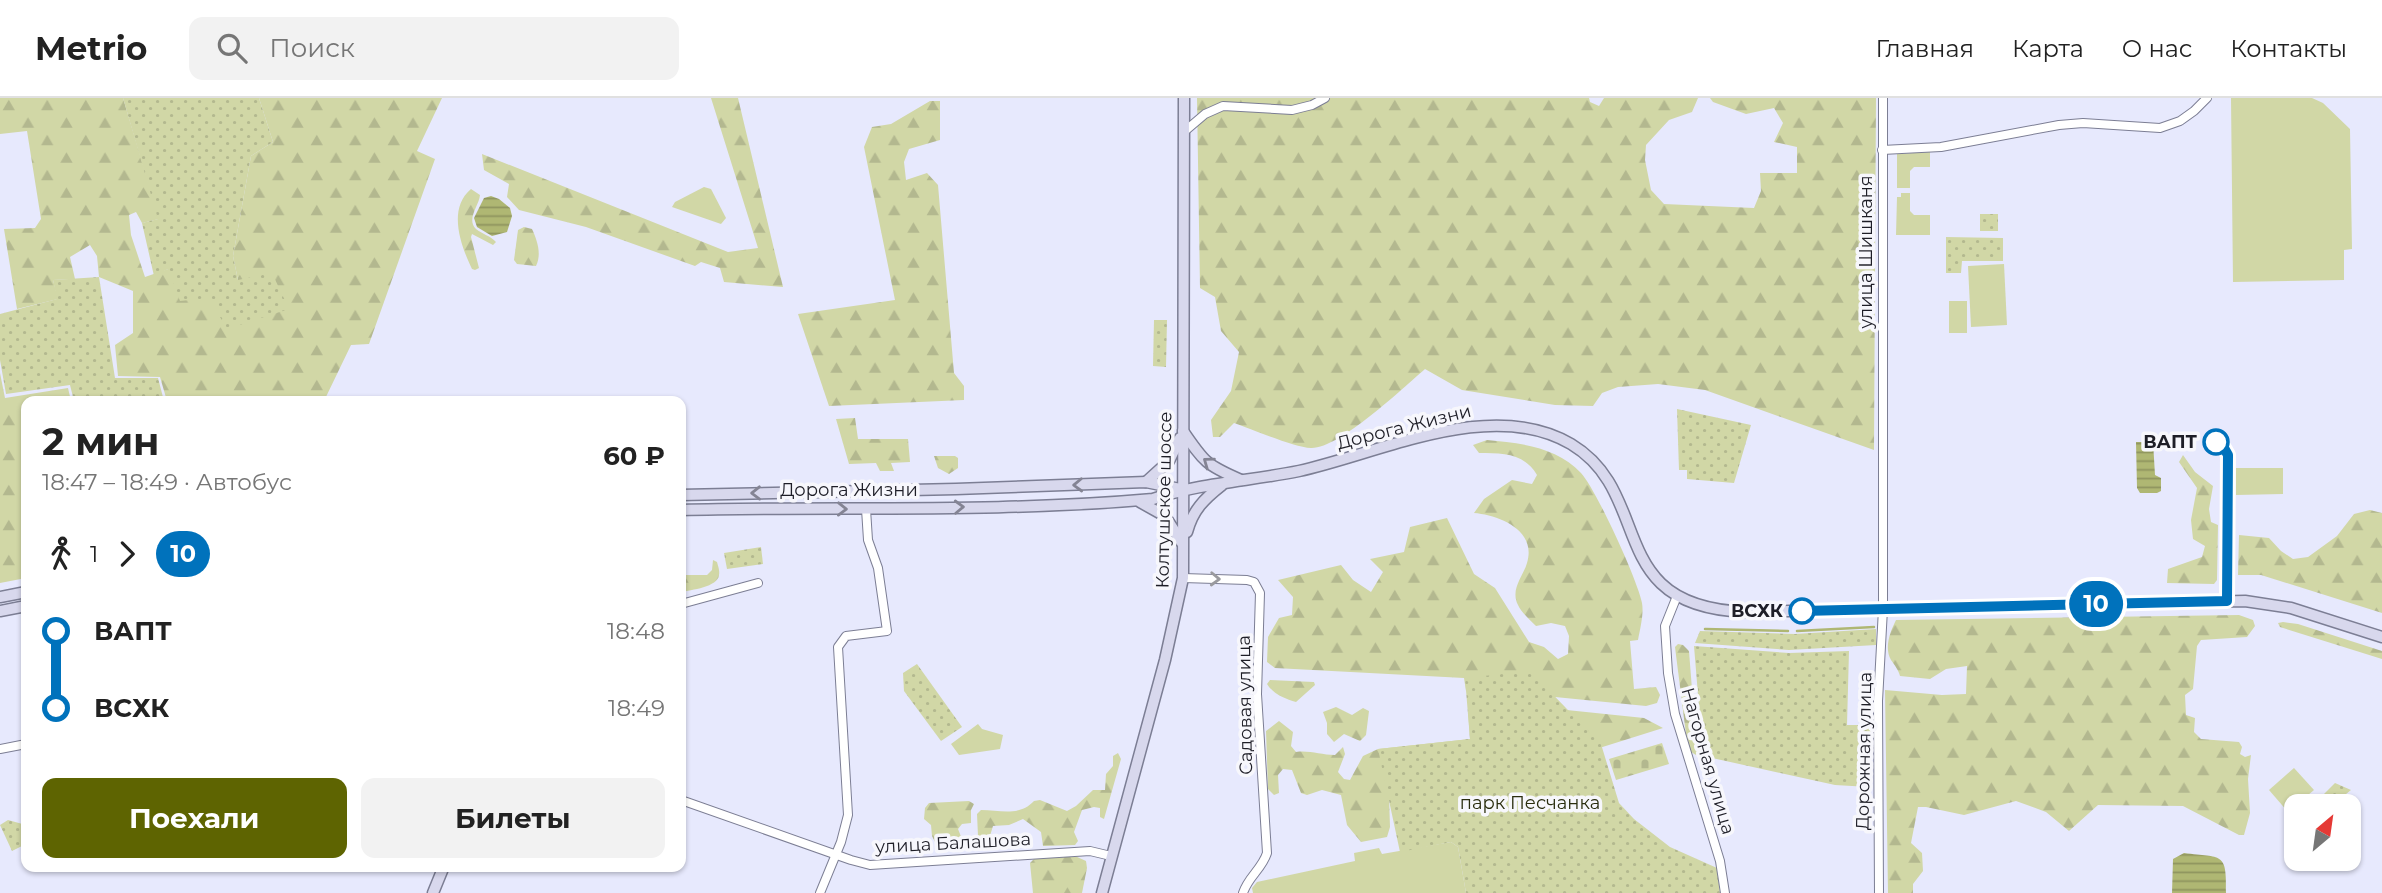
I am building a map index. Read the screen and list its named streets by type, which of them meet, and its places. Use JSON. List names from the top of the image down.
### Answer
{
  "streets": {
    "main road": ["Дорога Жизни", "Колтушское шоссе"],
    "street": [
      "улица Шишканя",
      "Садовая улица",
      "Дорожная улица",
      "Нагорная улица",
      "улица Балашова"
    ]
  },
  "crossings": [
    ["улица Шишканя", "Дорога Жизни"],
    ["улица Шишканя", "Дорожная улица"],
    ["Дорога Жизни", "Колтушское шоссе"],
    ["Дорога Жизни", "Дорожная улица"],
    ["Дорога Жизни", "Нагорная улица"],
    ["Колтушское шоссе", "Садовая улица"],
    ["Колтушское шоссе", "улица Балашова"]
  ],
  "one_way": ["Садовая улица"],
  "parks": ["парк Песчанка"],
  "places": ["ВАПТ", "ВСХК"],
  "lines": ["bus line 10"],
  "north": "top right",
  "page": {
    "header": "Metrio",
    "search": "Поиск",
    "nav": [
      "Главная",
      "Карта",
      "О нас",
      "Контакты"
    ],
    "on_map": "10",
    "heading": ["2 мин", "18:47 – 18:49 · Автобус", "60 ₽"],
    "legs": ["1", "10"],
    "list": [
      {
        "name": "ВАПТ",
        "value": "18:48"
      },
      {
        "name": "ВСХК",
        "value": "18:49"
      }
    ],
    "buttons": ["Поехали", "Билеты"]
  }
}
